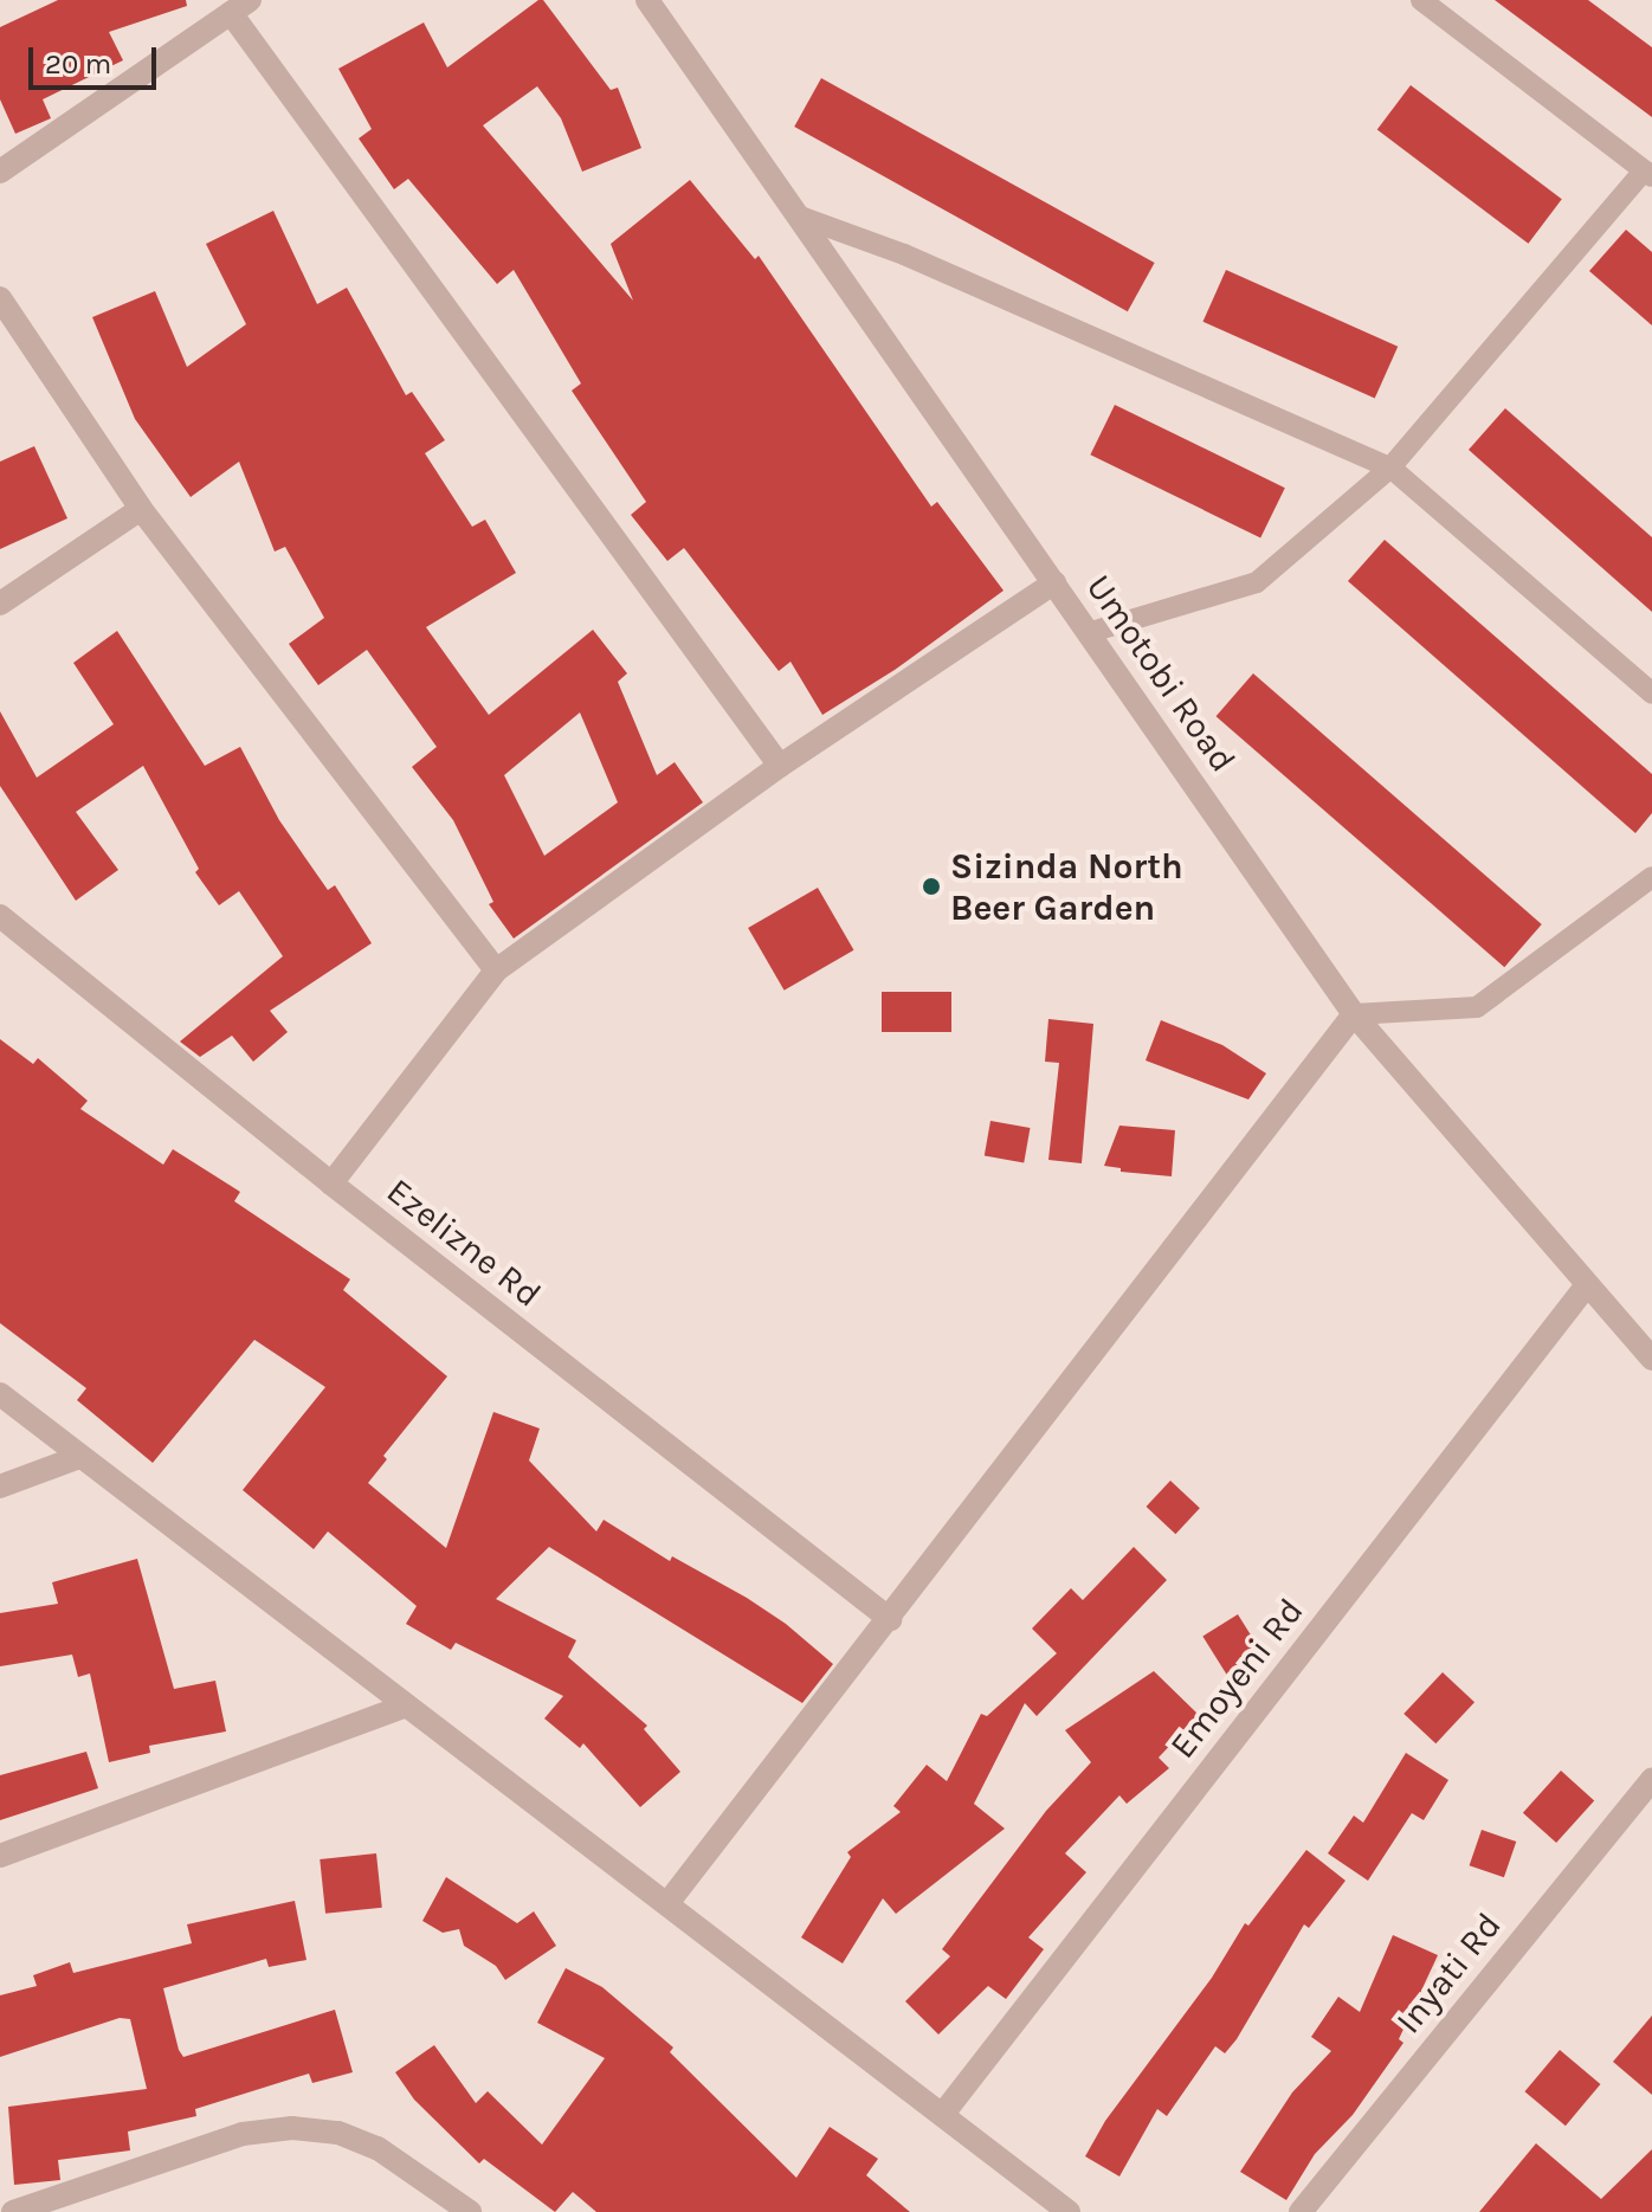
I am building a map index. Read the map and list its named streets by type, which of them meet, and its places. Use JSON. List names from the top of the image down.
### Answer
{
  "streets": {
    "street": [
      "Umotobi Road",
      "Ezelizne Rd",
      "Emoyeni Rd",
      "Inyati Rd"
    ]
  },
  "crossings": [
    ["Umotobi Road", "Emoyeni Rd"]
  ],
  "places": ["Sizinda North Beer Garden"],
  "scale_bar": "20 m"
}
